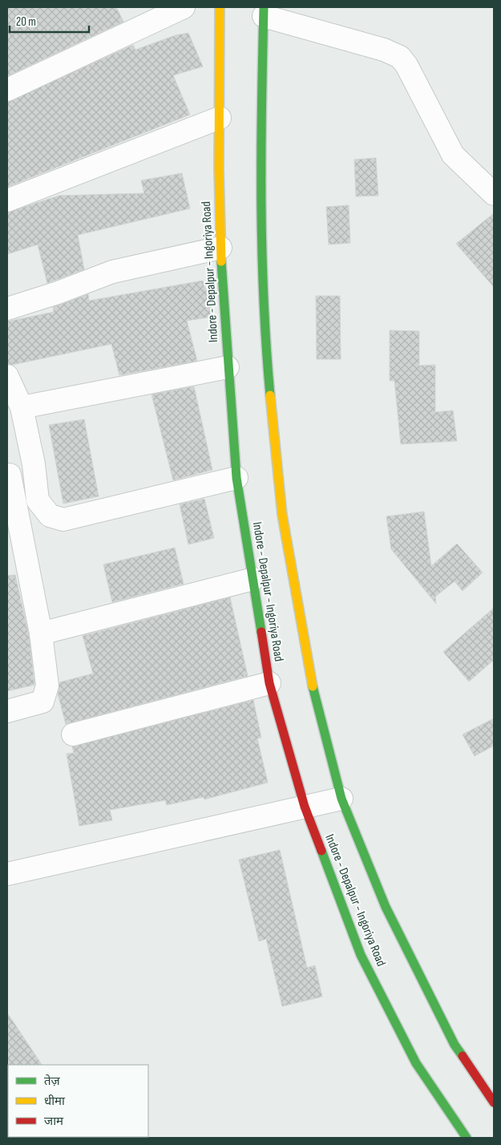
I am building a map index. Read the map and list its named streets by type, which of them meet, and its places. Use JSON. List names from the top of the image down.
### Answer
{
  "streets": {
    "main road": ["Indore - Depalpur - Ingoriya Road"]
  },
  "legend": ["तेज़", "धीमा", "जाम"],
  "scale_bar": "20 m"
}
